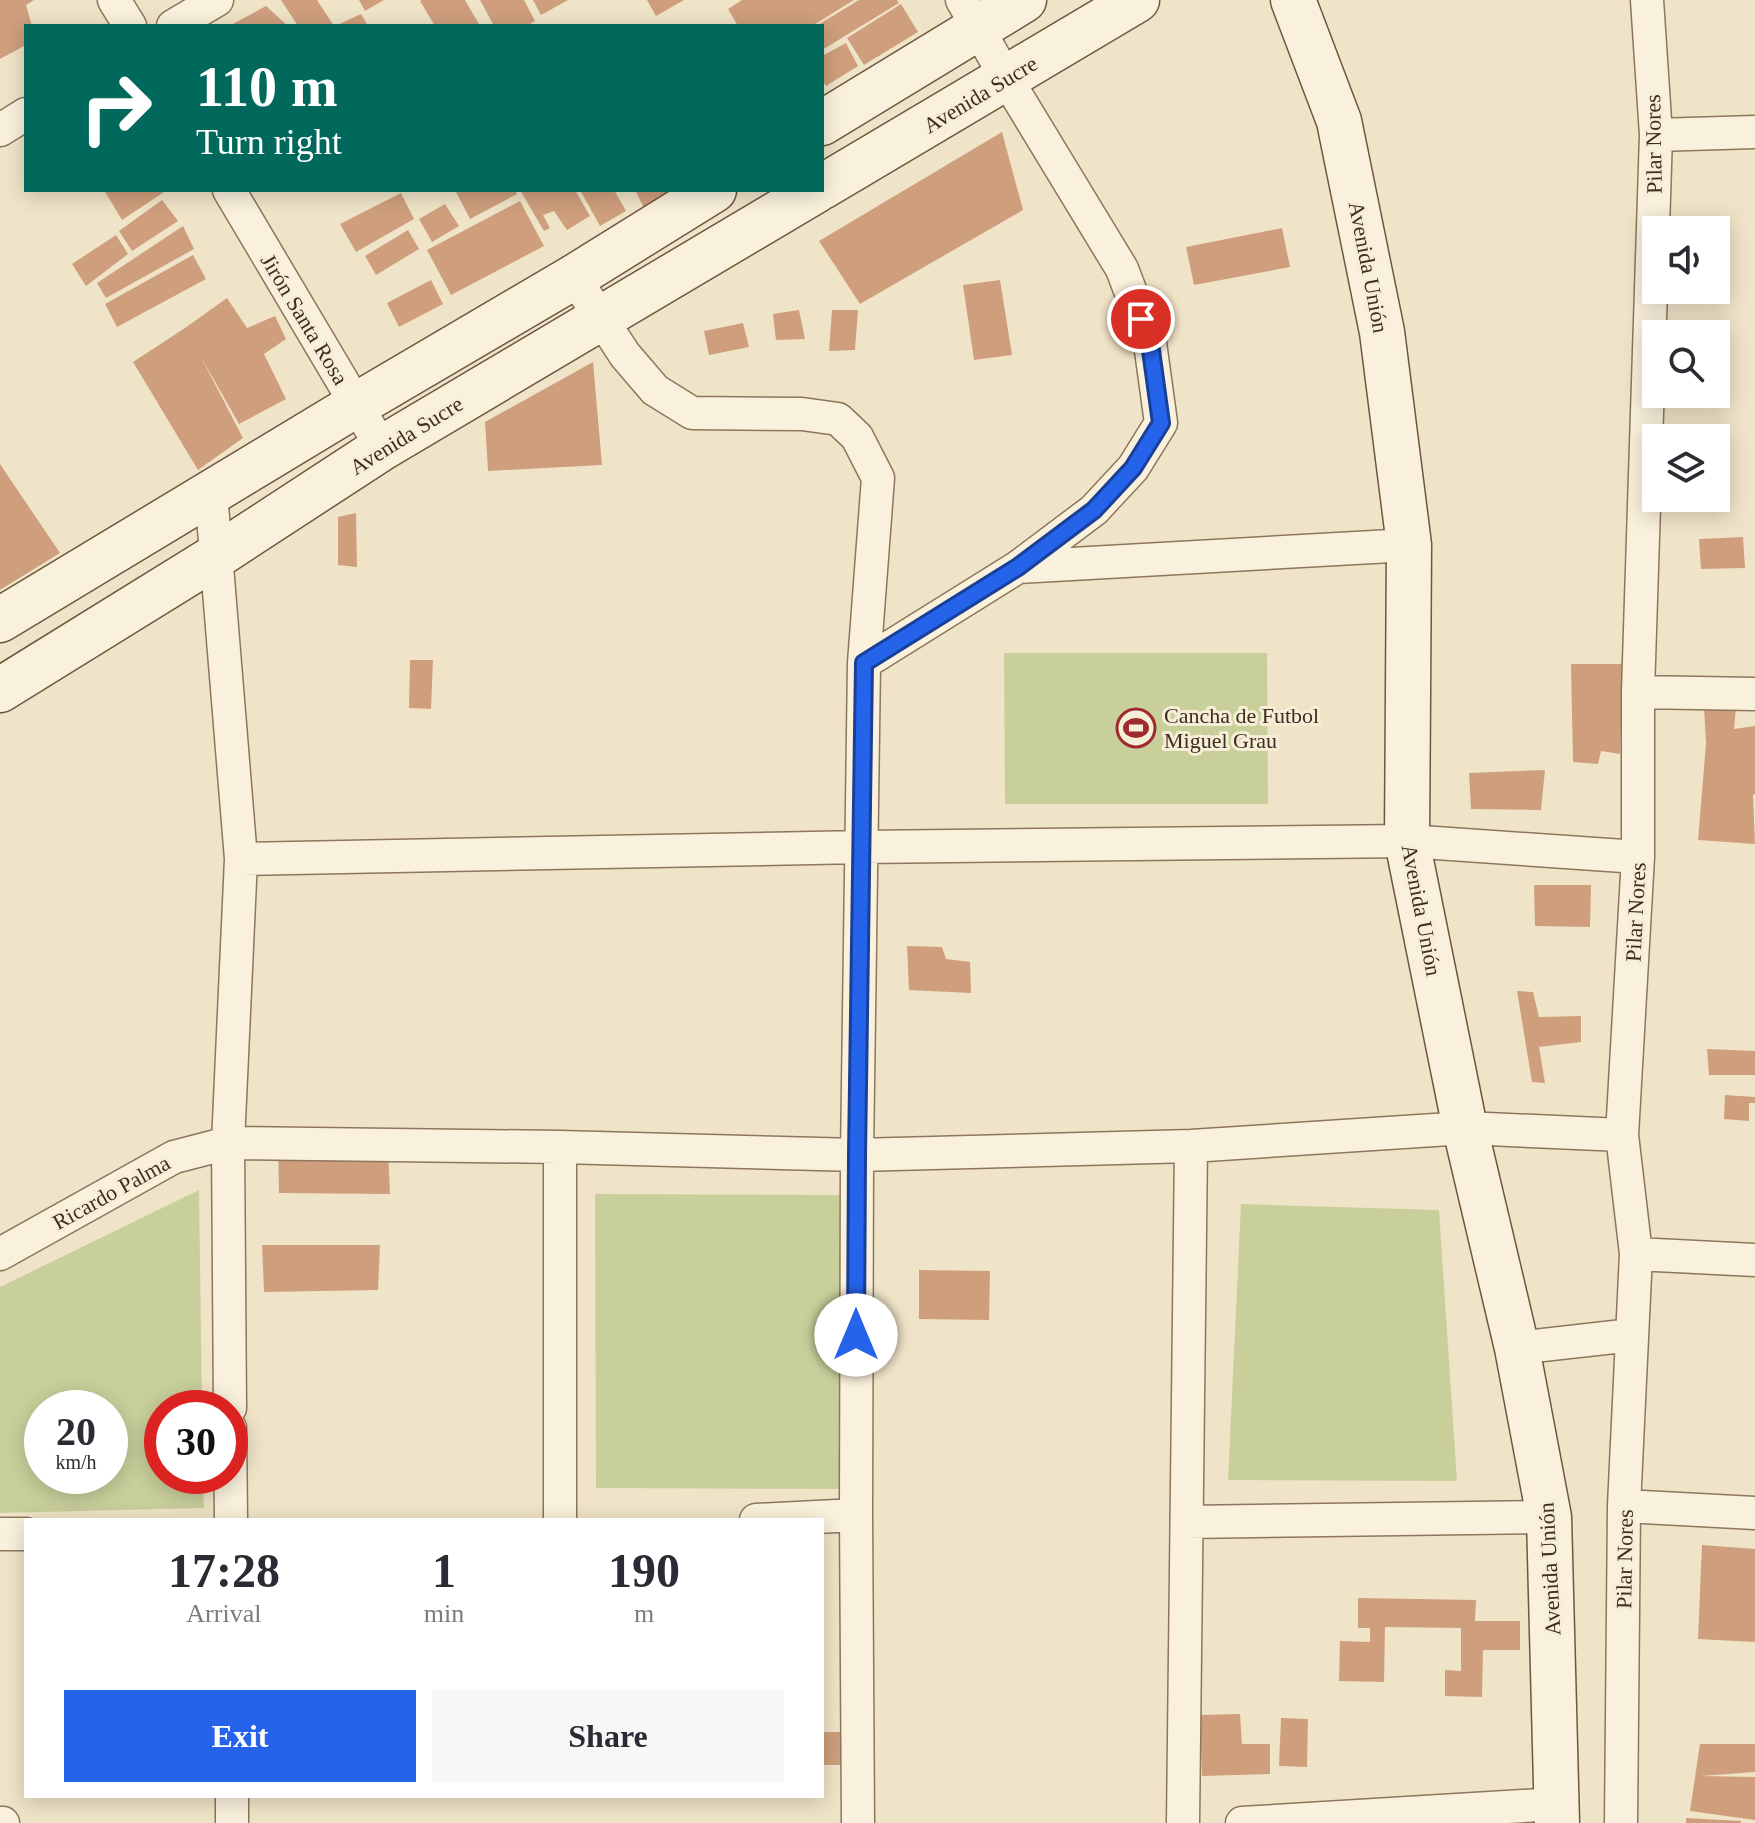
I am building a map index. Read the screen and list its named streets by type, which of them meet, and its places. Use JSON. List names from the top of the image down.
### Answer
{
  "streets": {
    "street": [
      "Avenida Sucre",
      "Pilar Nores",
      "Avenida Unión",
      "Jirón Santa Rosa",
      "Ricardo Palma"
    ]
  },
  "crossings": [
    ["Avenida Sucre", "Jirón Santa Rosa"],
    ["Pilar Nores", "Ricardo Palma"],
    ["Avenida Unión", "Ricardo Palma"]
  ],
  "places": {
    "sports": ["Cancha de Futbol Miguel Grau"]
  },
  "page": {
    "turn": ["110 m", "Turn right"],
    "speed": "20 km/h",
    "limit": "30",
    "eta": [
      "17:28",
      "Arrival",
      "1",
      "min",
      "190",
      "m"
    ],
    "buttons": ["Exit", "Share"]
  }
}
